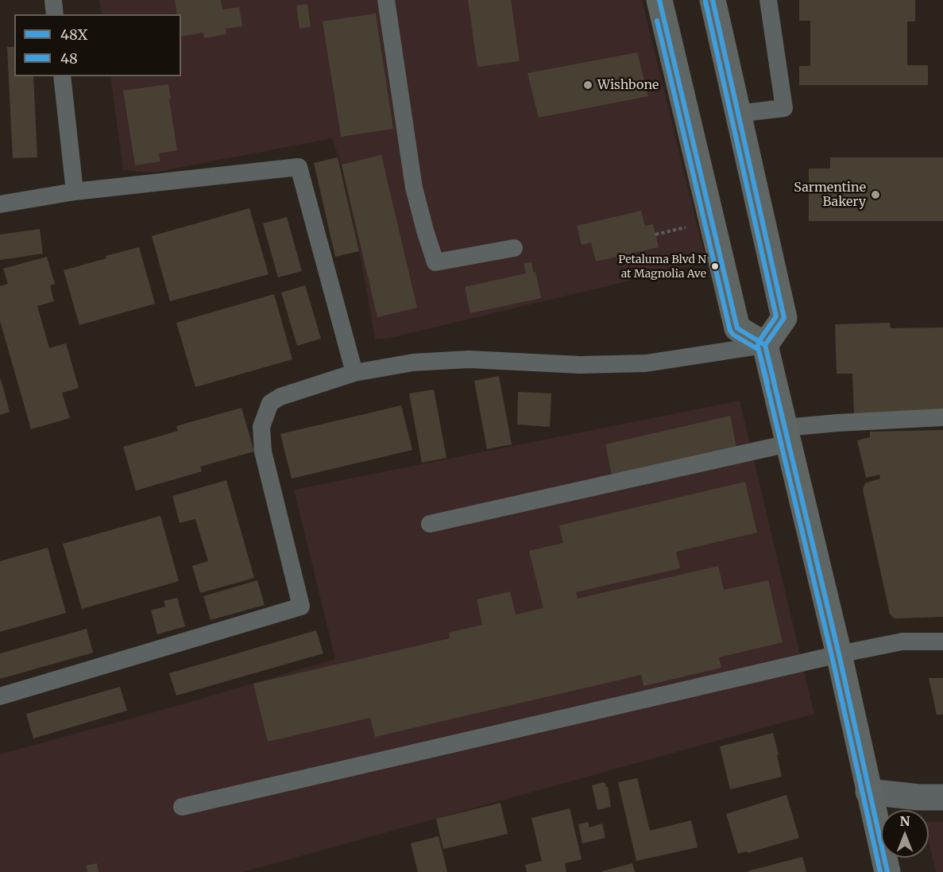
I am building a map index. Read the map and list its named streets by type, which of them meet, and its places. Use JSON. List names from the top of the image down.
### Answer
{
  "places": ["Wishbone", "Sarmentine Bakery", "Petaluma Blvd N at Magnolia Ave"],
  "lines": ["transit line 48X", "transit line 48"],
  "legend": ["48X", "48"],
  "north": "top"
}
